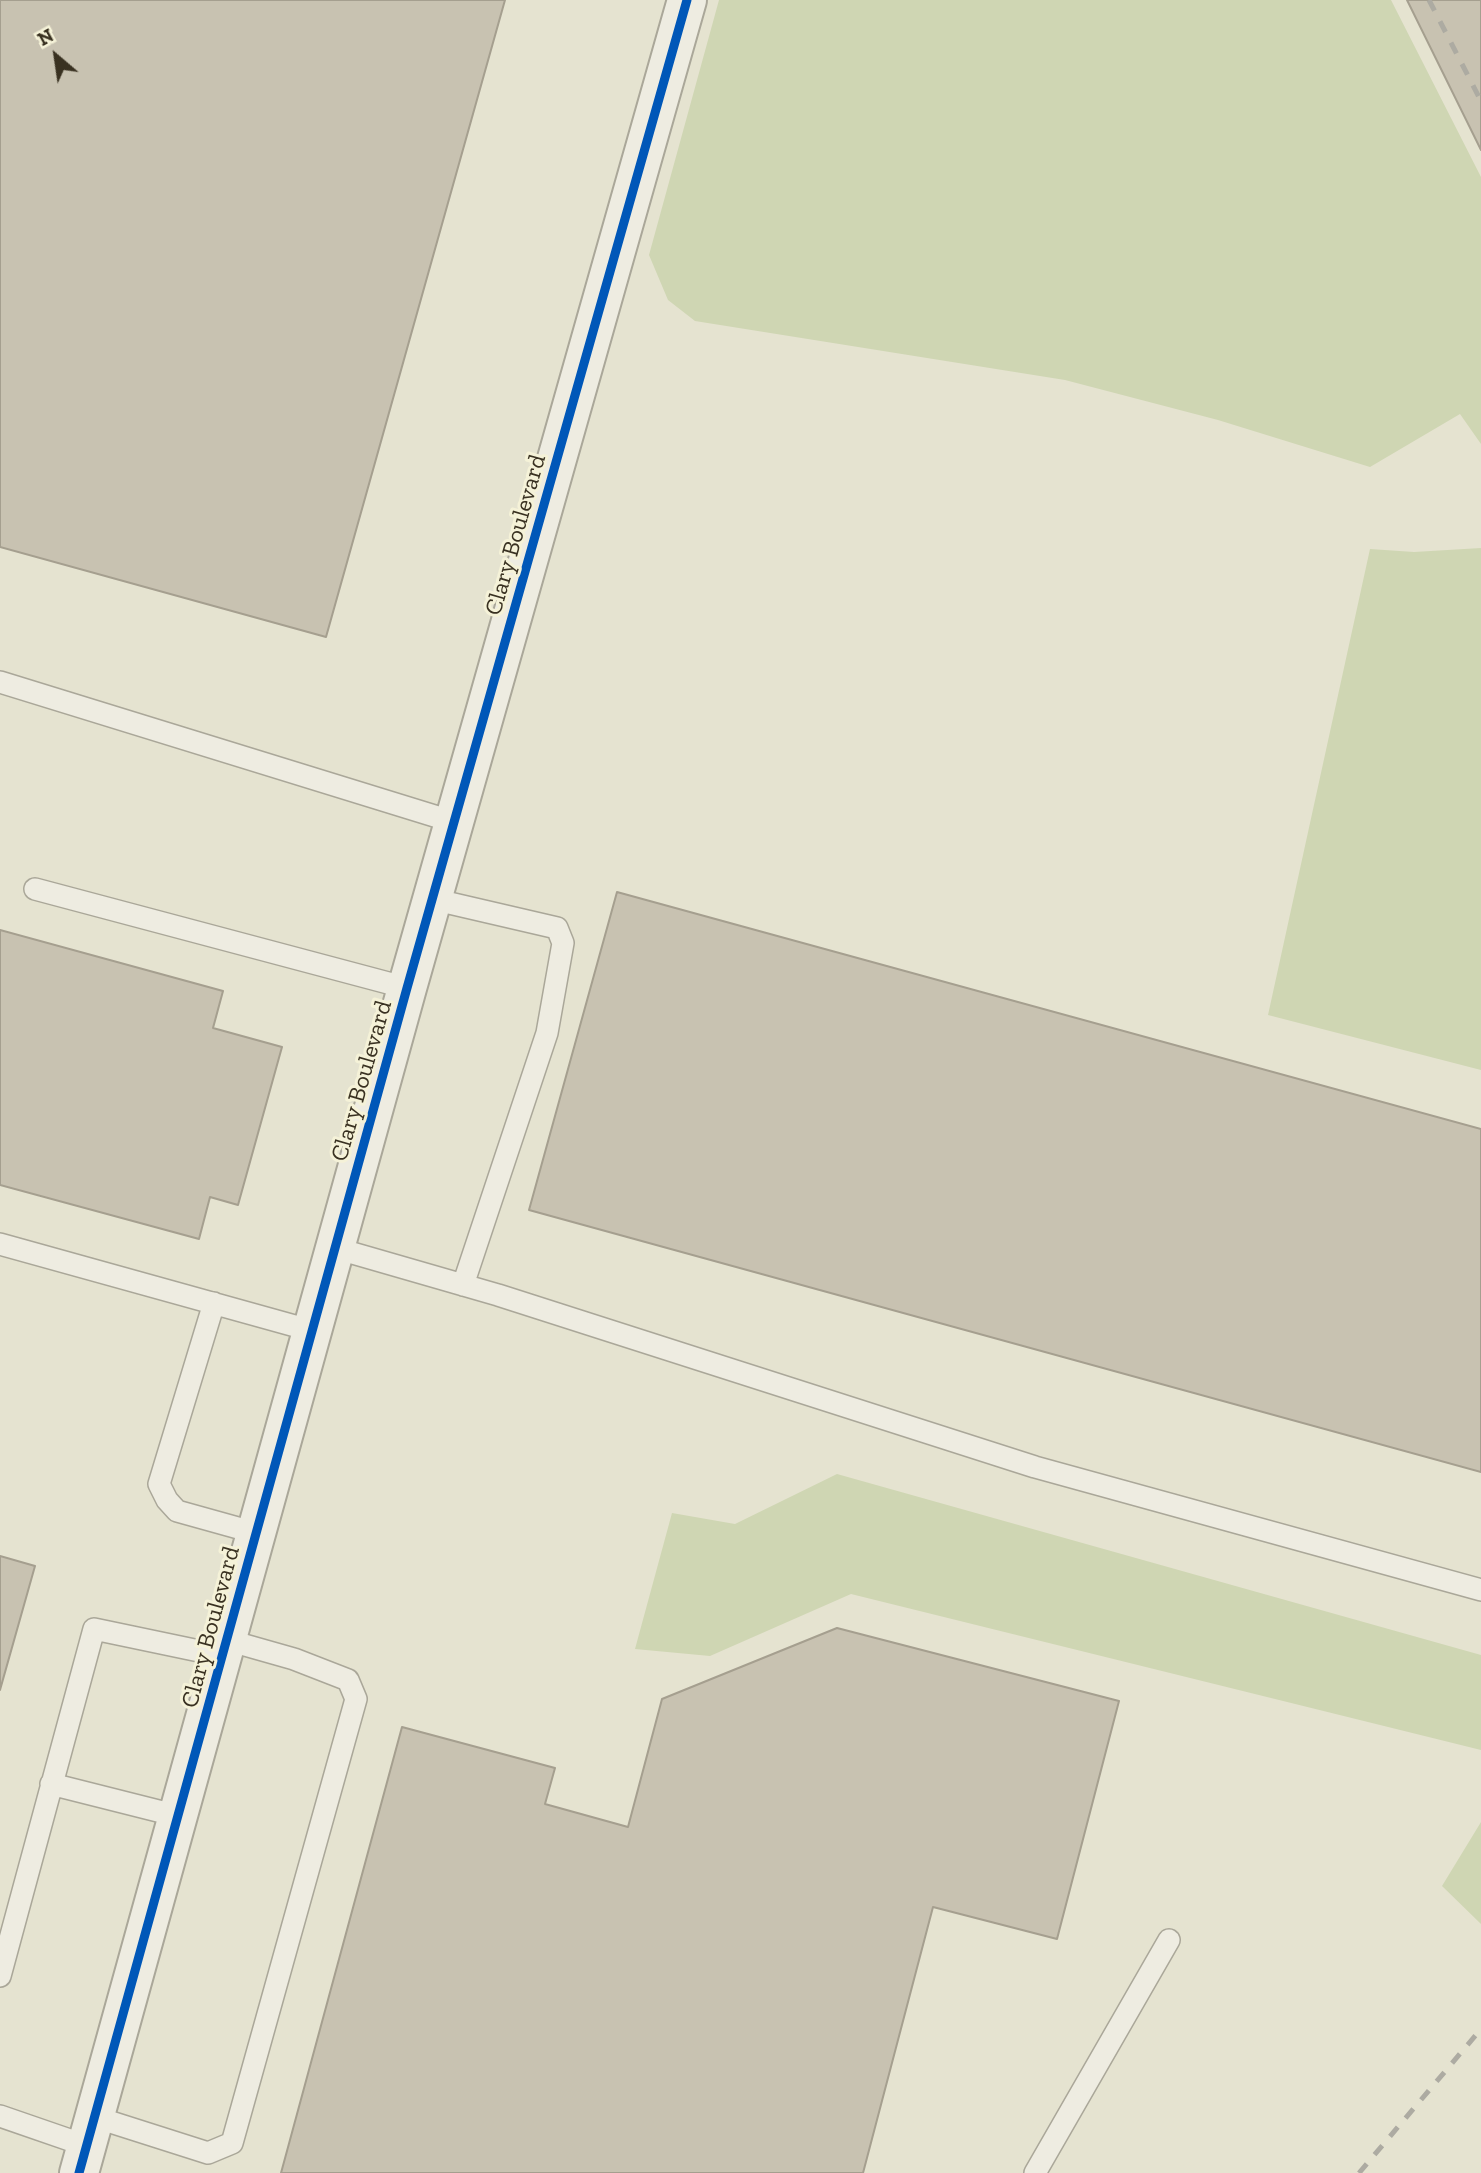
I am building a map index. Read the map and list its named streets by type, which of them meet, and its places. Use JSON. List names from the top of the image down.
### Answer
{
  "streets": {
    "street": ["Clary Boulevard"]
  },
  "north": "top left"
}
